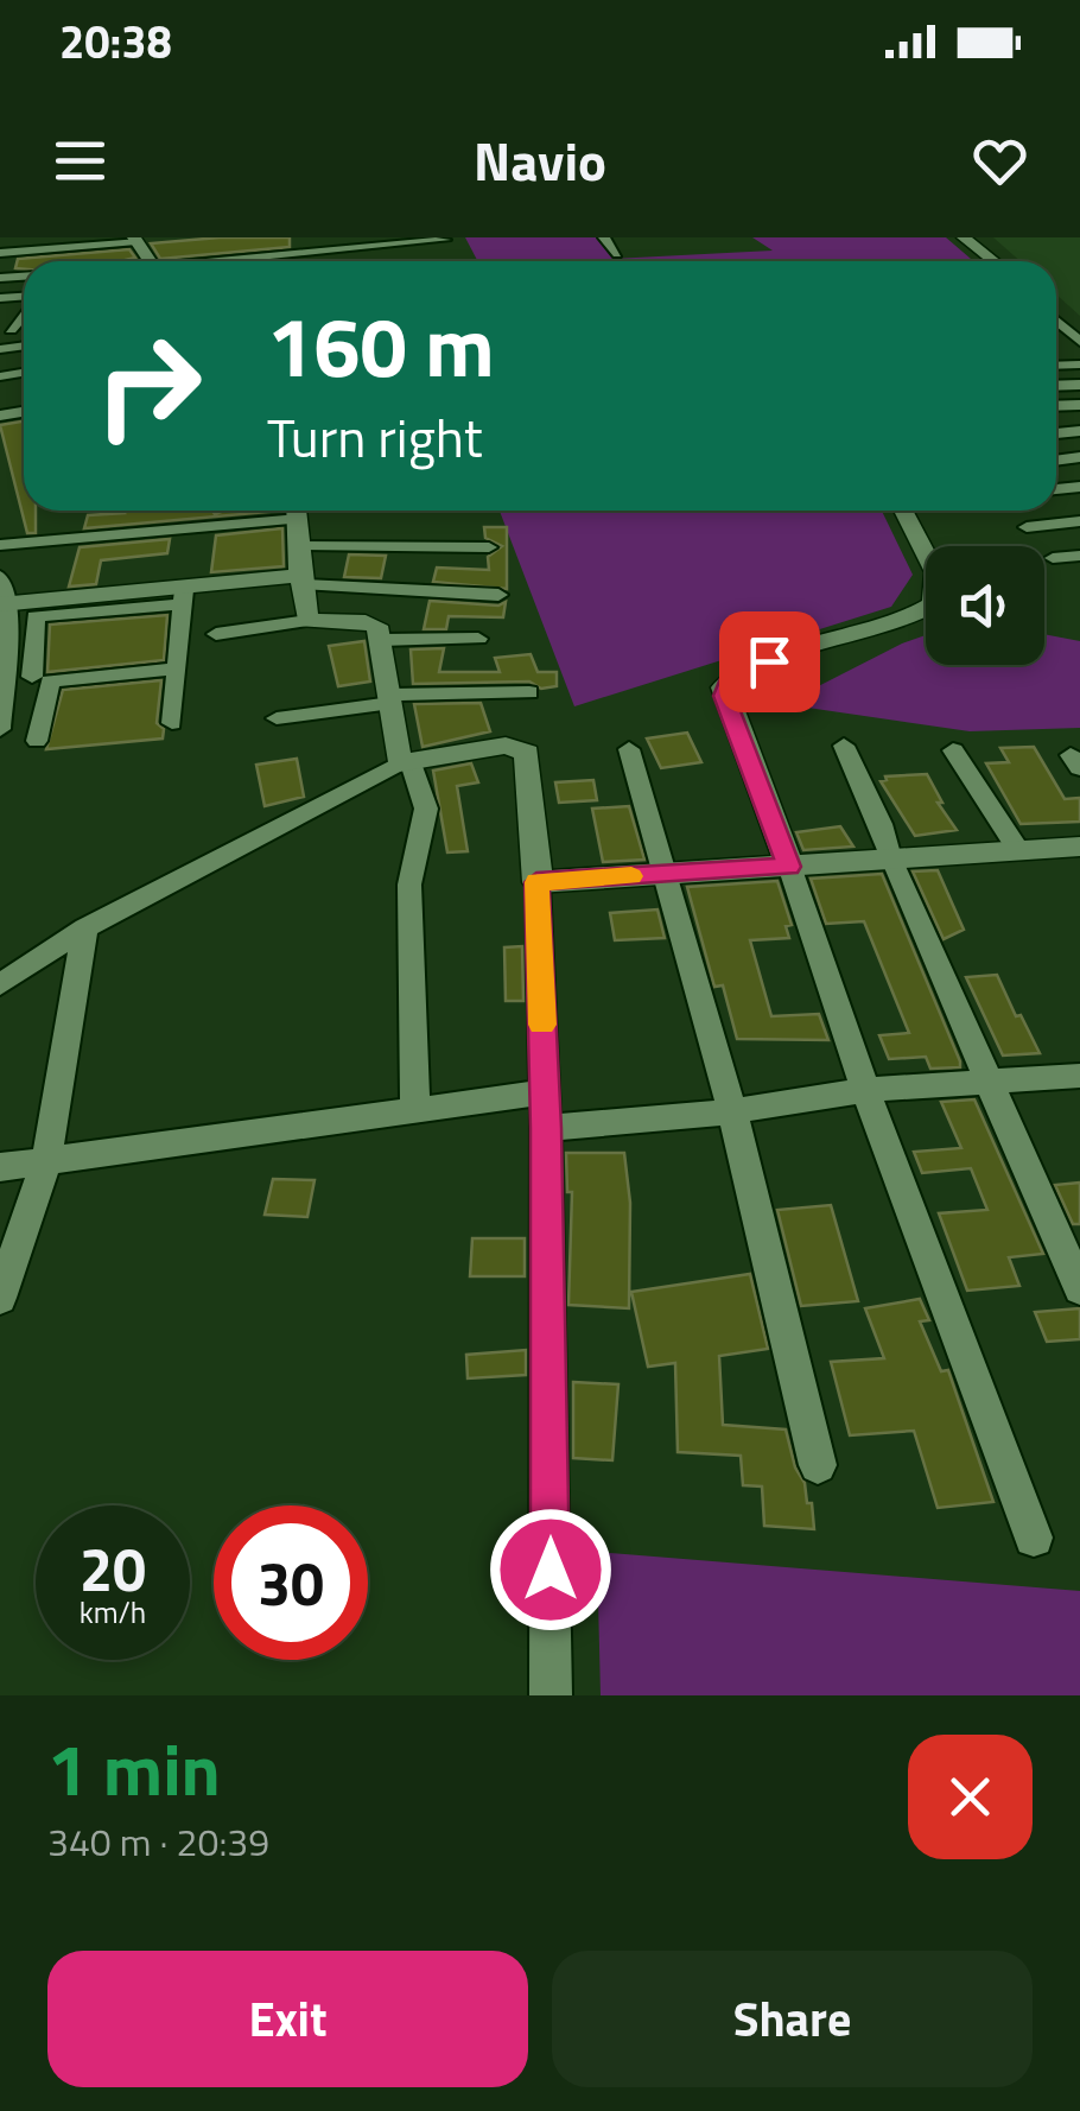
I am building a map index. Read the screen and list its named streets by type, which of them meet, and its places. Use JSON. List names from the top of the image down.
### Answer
{
  "page": {
    "status": "20:38",
    "header": "Navio",
    "turn": ["160 m", "Turn right"],
    "speed": "20 km/h",
    "limit": "30",
    "heading": ["1 min", "340 m · 20:39"],
    "buttons": ["Exit", "Share"]
  }
}
